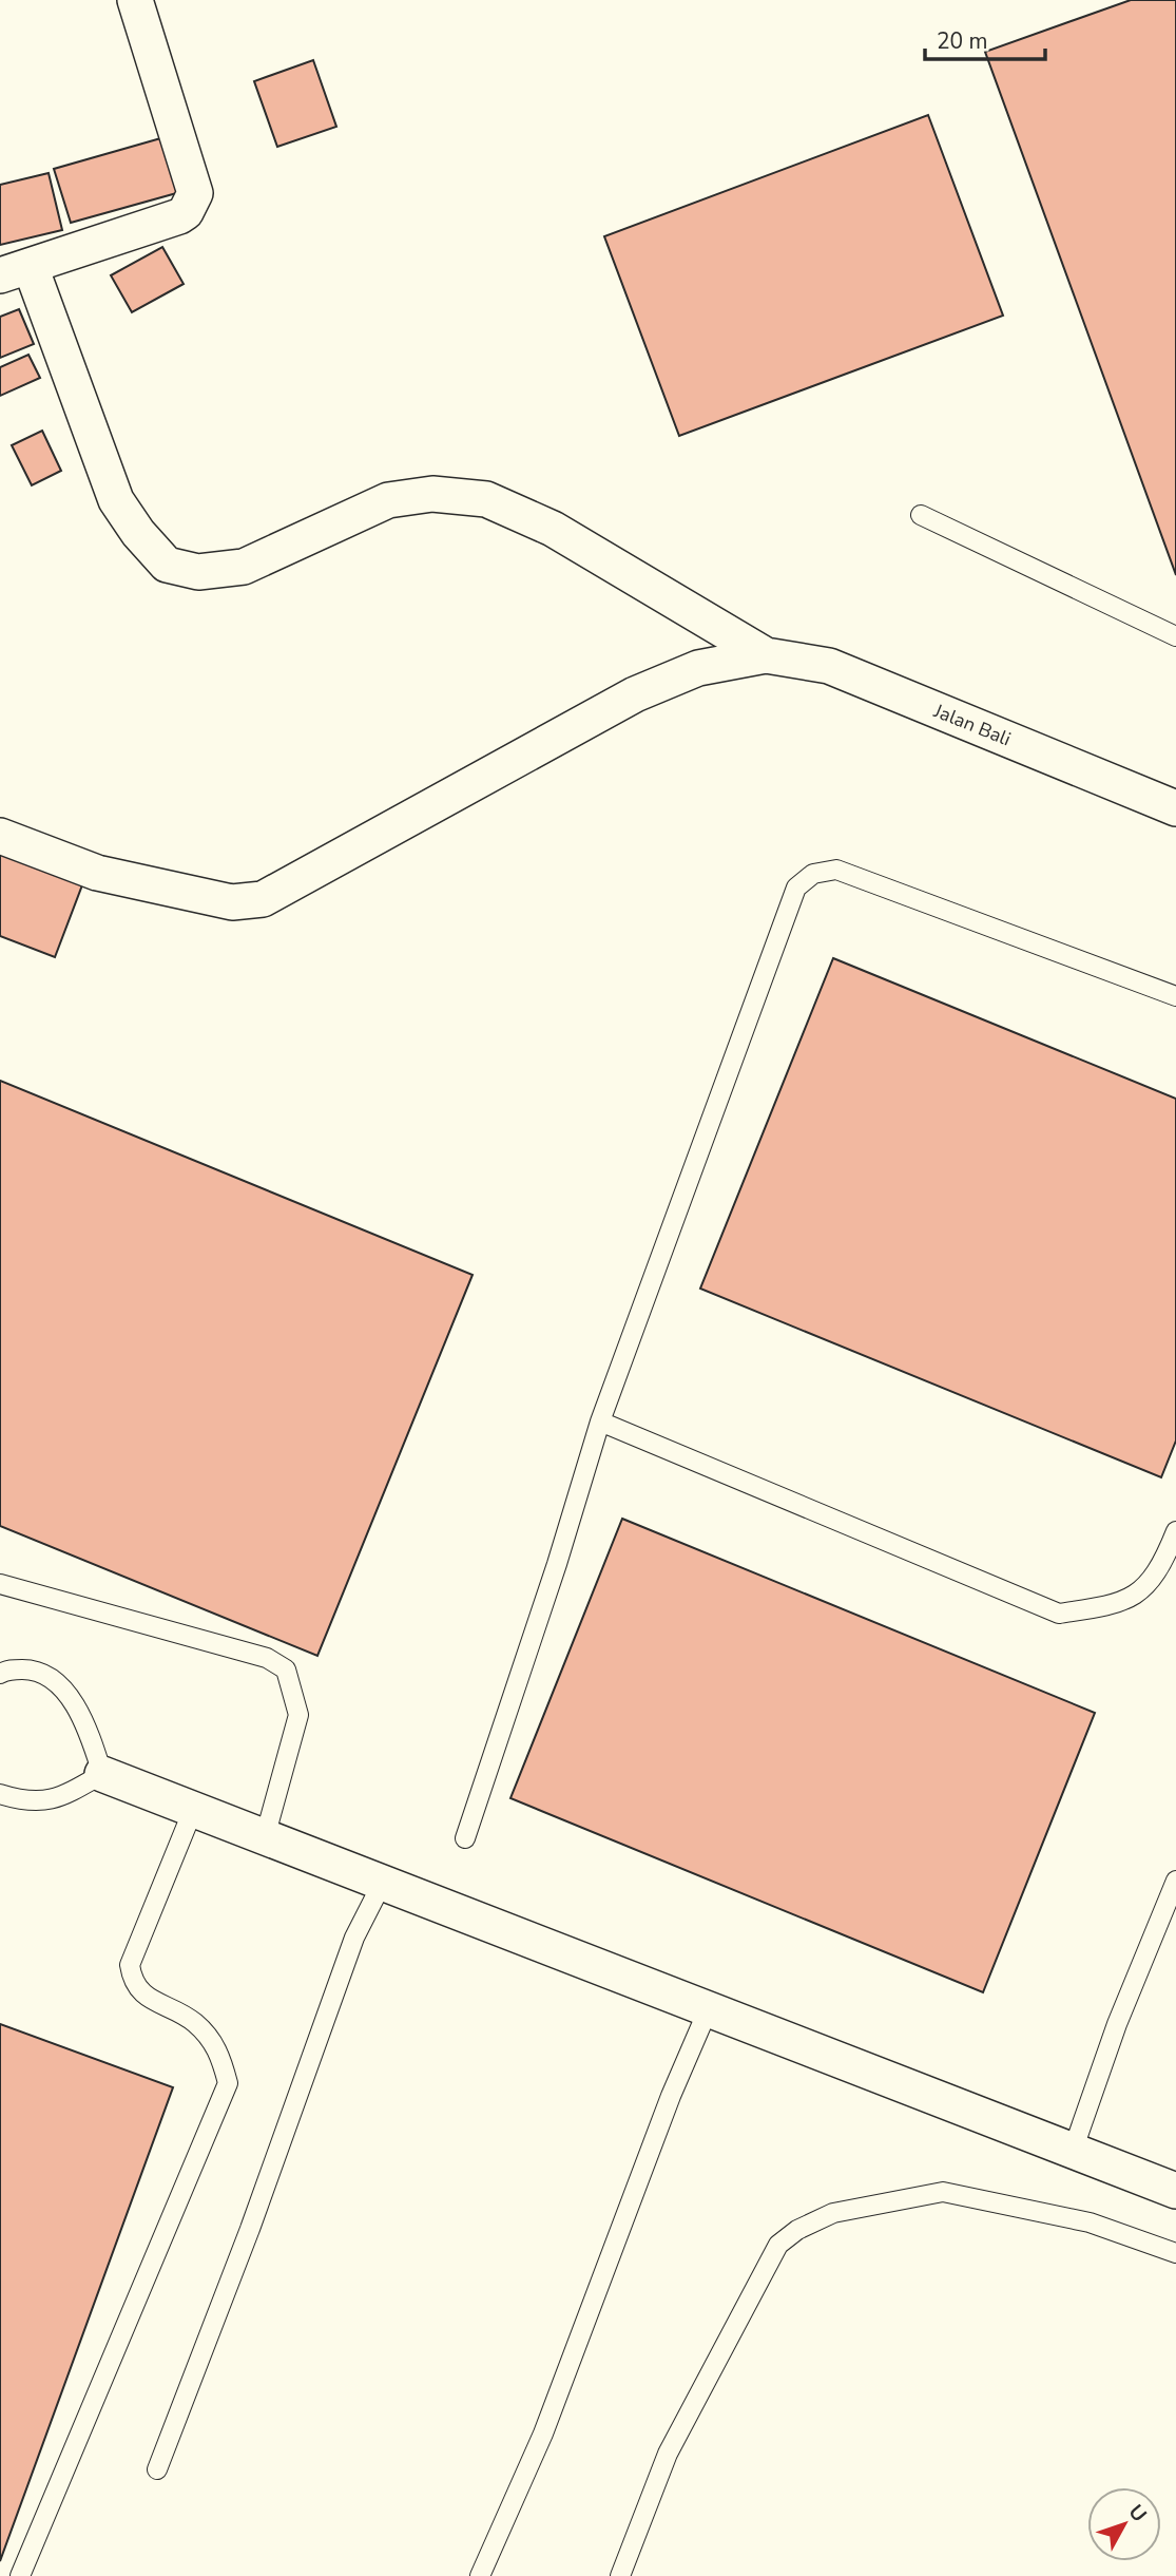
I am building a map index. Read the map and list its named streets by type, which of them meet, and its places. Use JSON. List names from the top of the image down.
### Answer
{
  "streets": {
    "street": ["Jalan Bali"]
  },
  "scale_bar": "20 m",
  "north": "top right"
}
